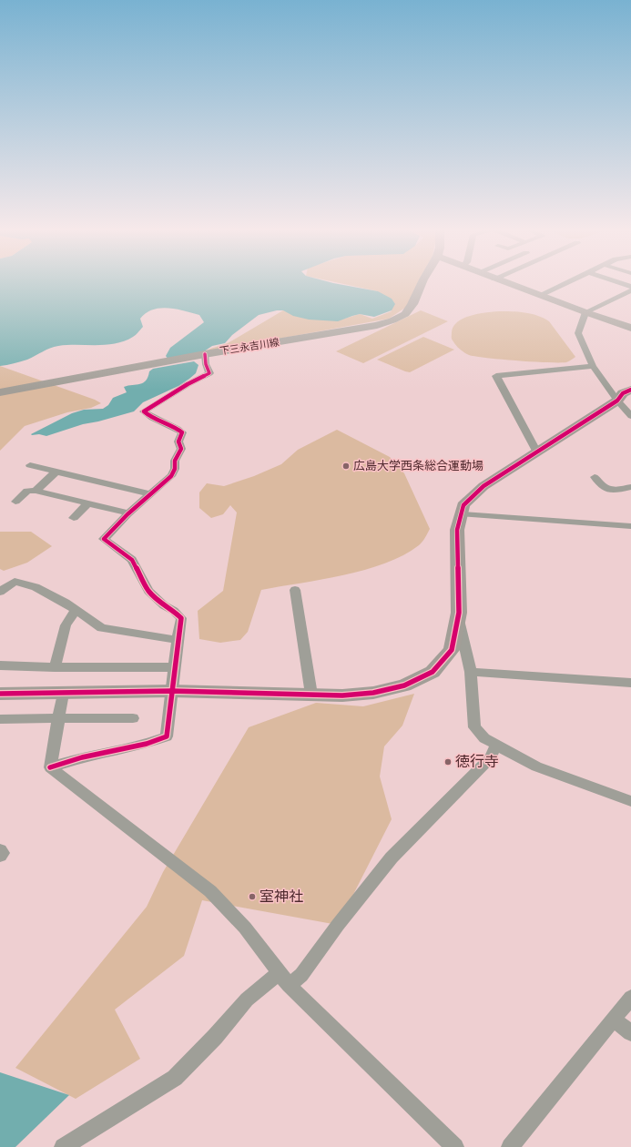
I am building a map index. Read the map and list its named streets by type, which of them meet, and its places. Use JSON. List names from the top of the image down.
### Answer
{
  "streets": {
    "street": ["下三永吉川線"]
  },
  "places": ["広島大学西条総合運動場", "徳行寺", "室神社"]
}
